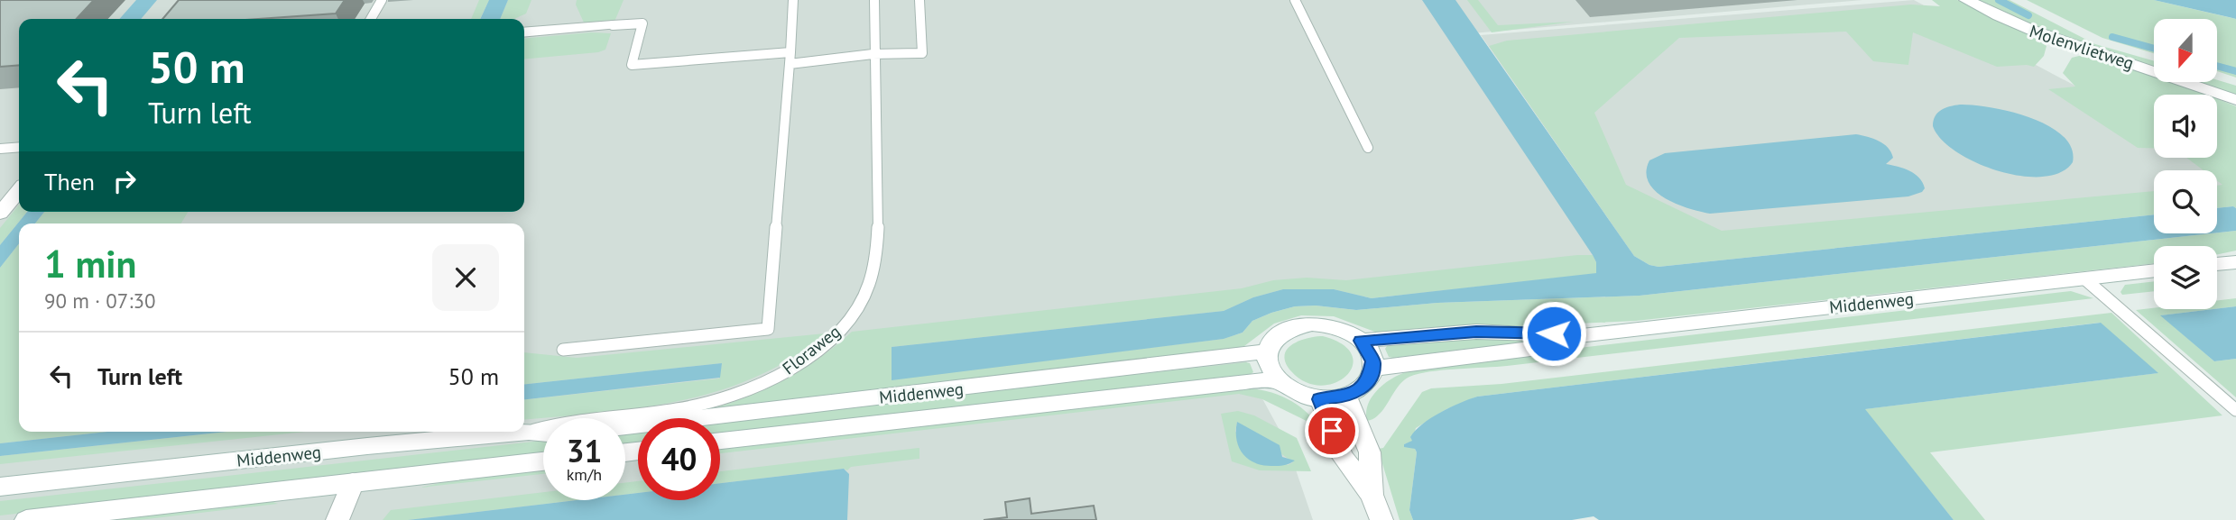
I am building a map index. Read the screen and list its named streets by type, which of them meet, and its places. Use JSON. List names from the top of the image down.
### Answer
{
  "streets": {
    "street": ["Molenvlietweg", "Middenweg"],
    "lane": ["Floraweg"]
  },
  "crossings": [
    ["Middenweg", "Floraweg"]
  ],
  "north": "bottom",
  "page": {
    "turn": ["50 m", "Turn left"],
    "then": "Then",
    "heading": ["1 min", "90 m · 07:30"],
    "list": [
      {
        "name": "Turn left",
        "value": "50 m"
      }
    ],
    "speed": "31 km/h",
    "limit": "40"
  }
}
